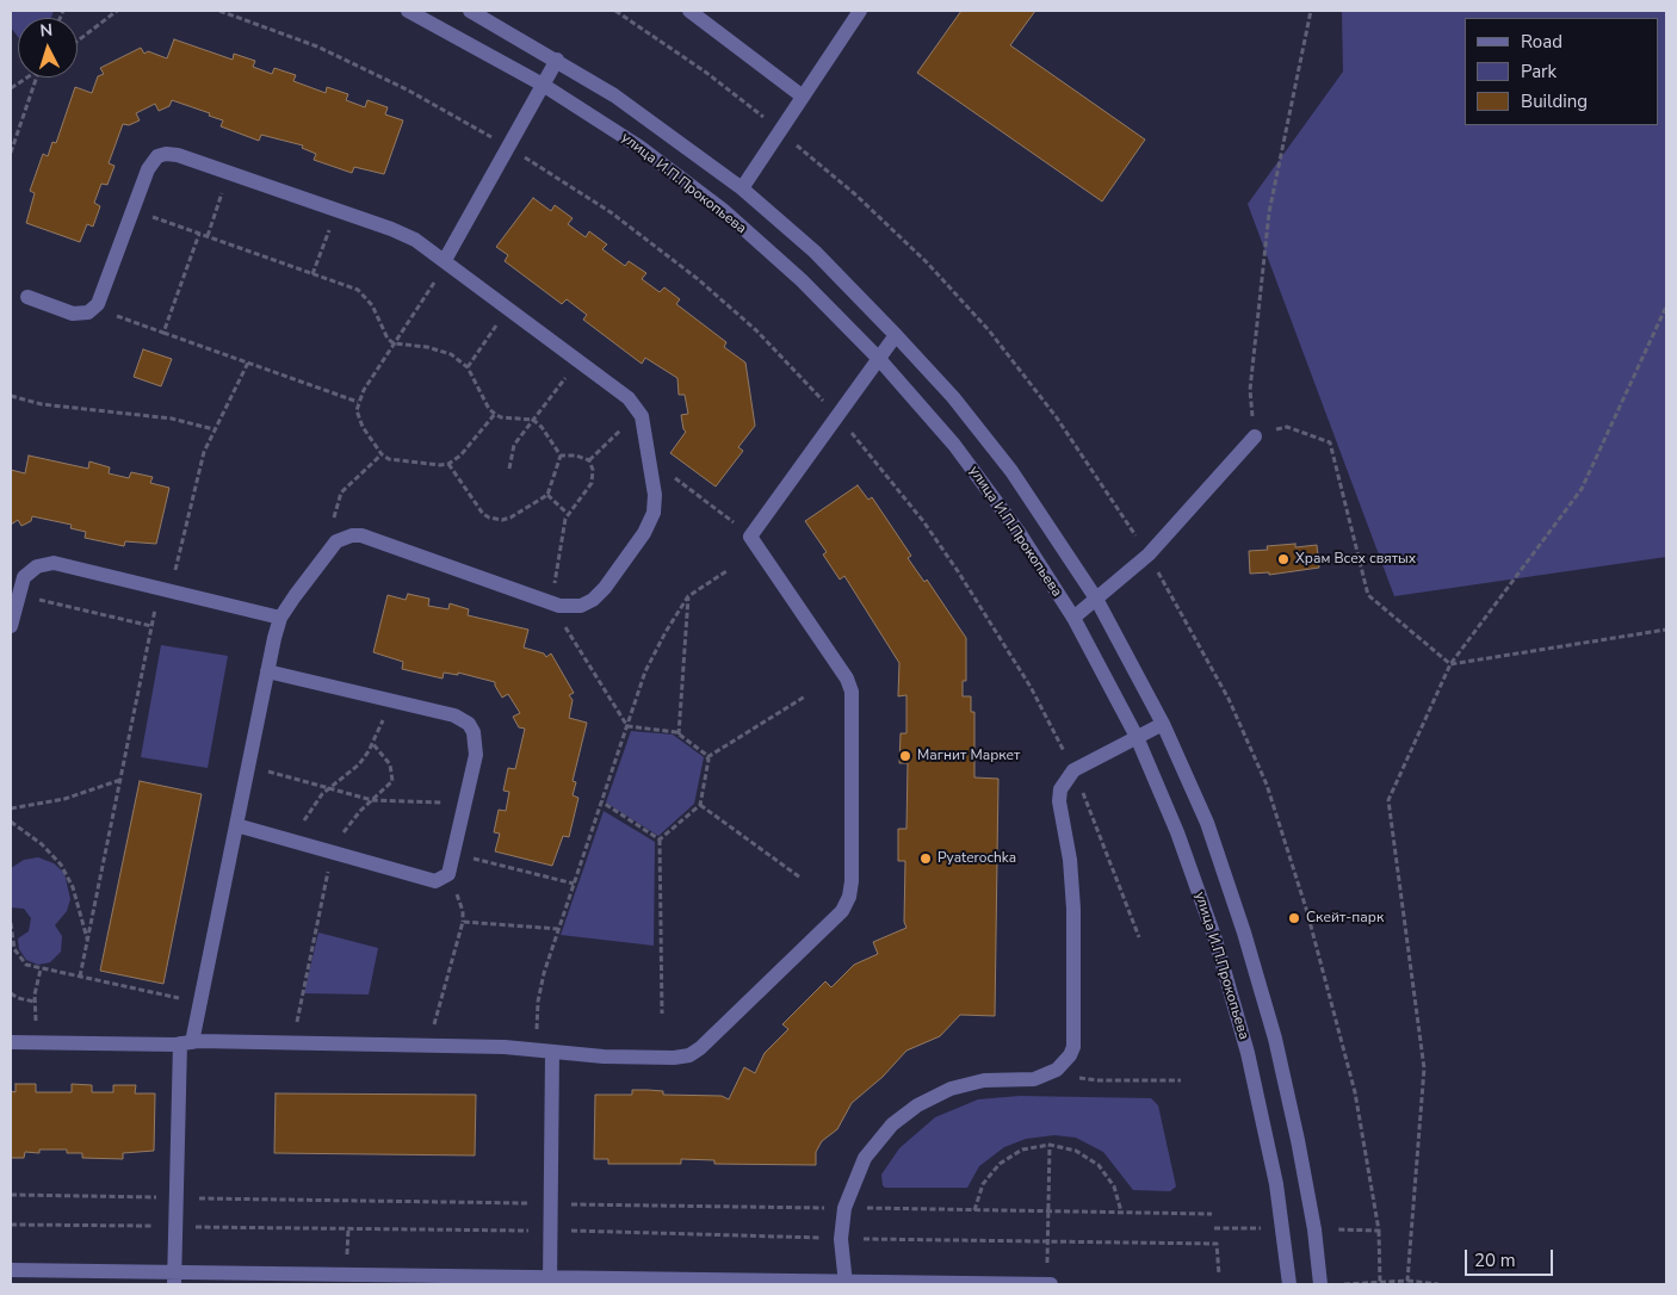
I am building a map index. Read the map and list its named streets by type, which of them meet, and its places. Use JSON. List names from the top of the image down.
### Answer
{
  "streets": {
    "street": ["улица И.П.Прокопьева"]
  },
  "places": [
    "Храм Всех святых",
    "Магнит Маркет",
    "Pyaterochka",
    "Скейт-парк"
  ],
  "legend": ["Road", "Park", "Building"],
  "scale_bar": "20 m",
  "north": "top"
}
